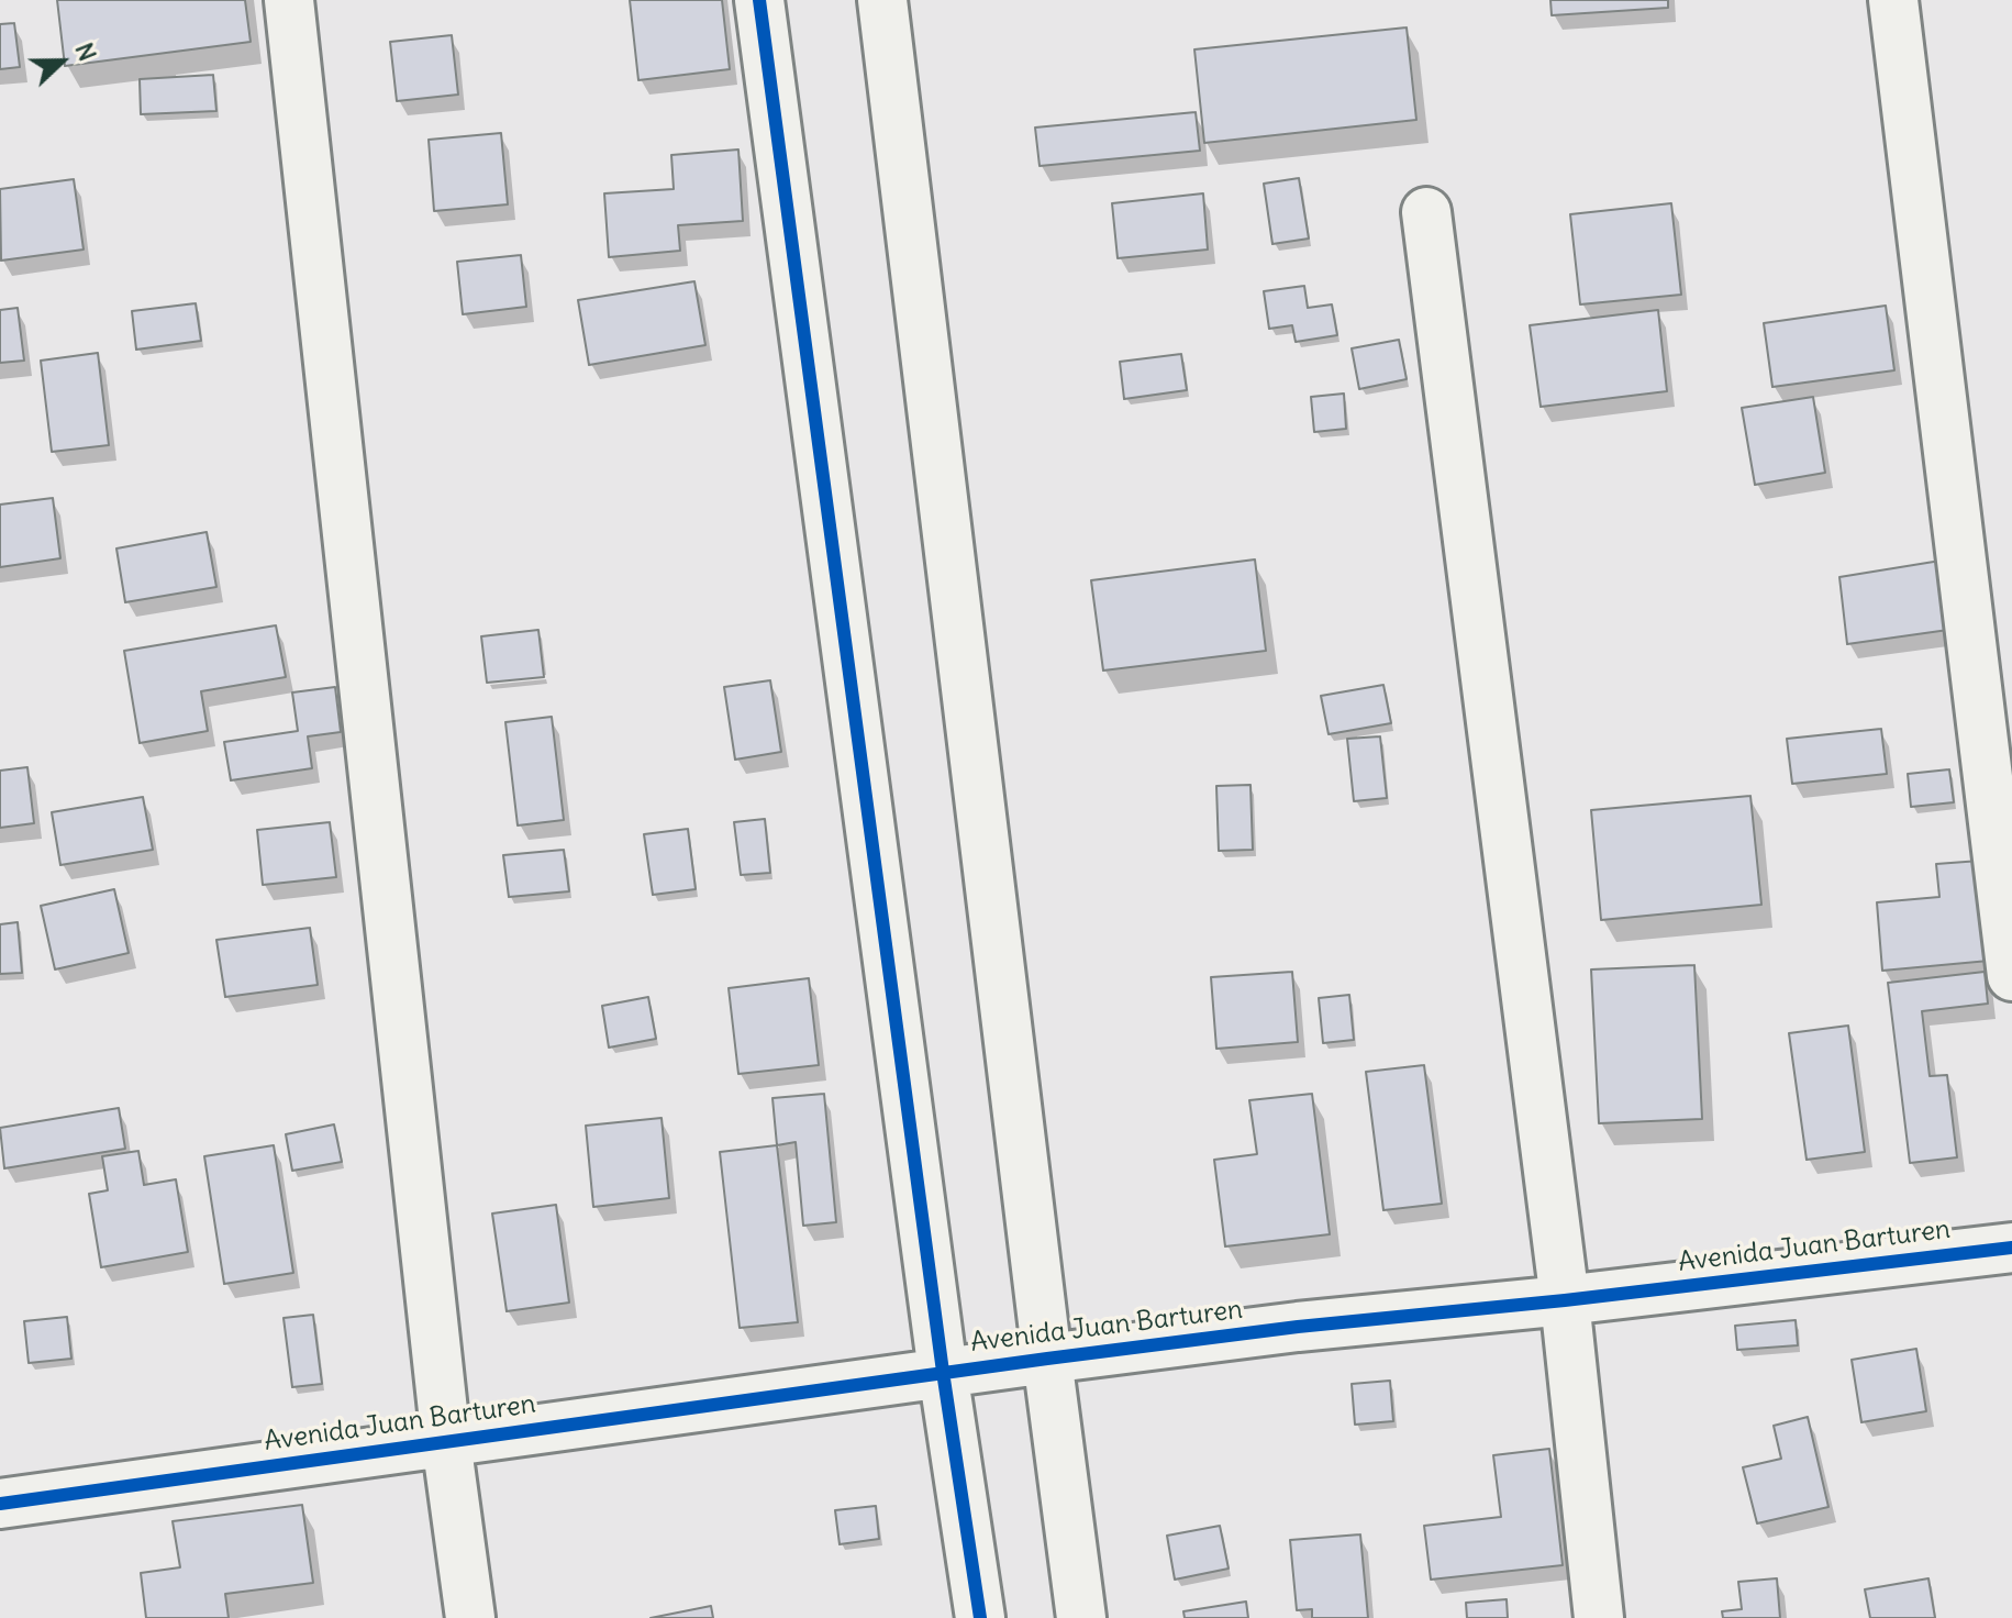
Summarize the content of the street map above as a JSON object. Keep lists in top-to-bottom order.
{
  "streets": {
    "street": ["Avenida Juan Barturen"]
  },
  "north": "right"
}
